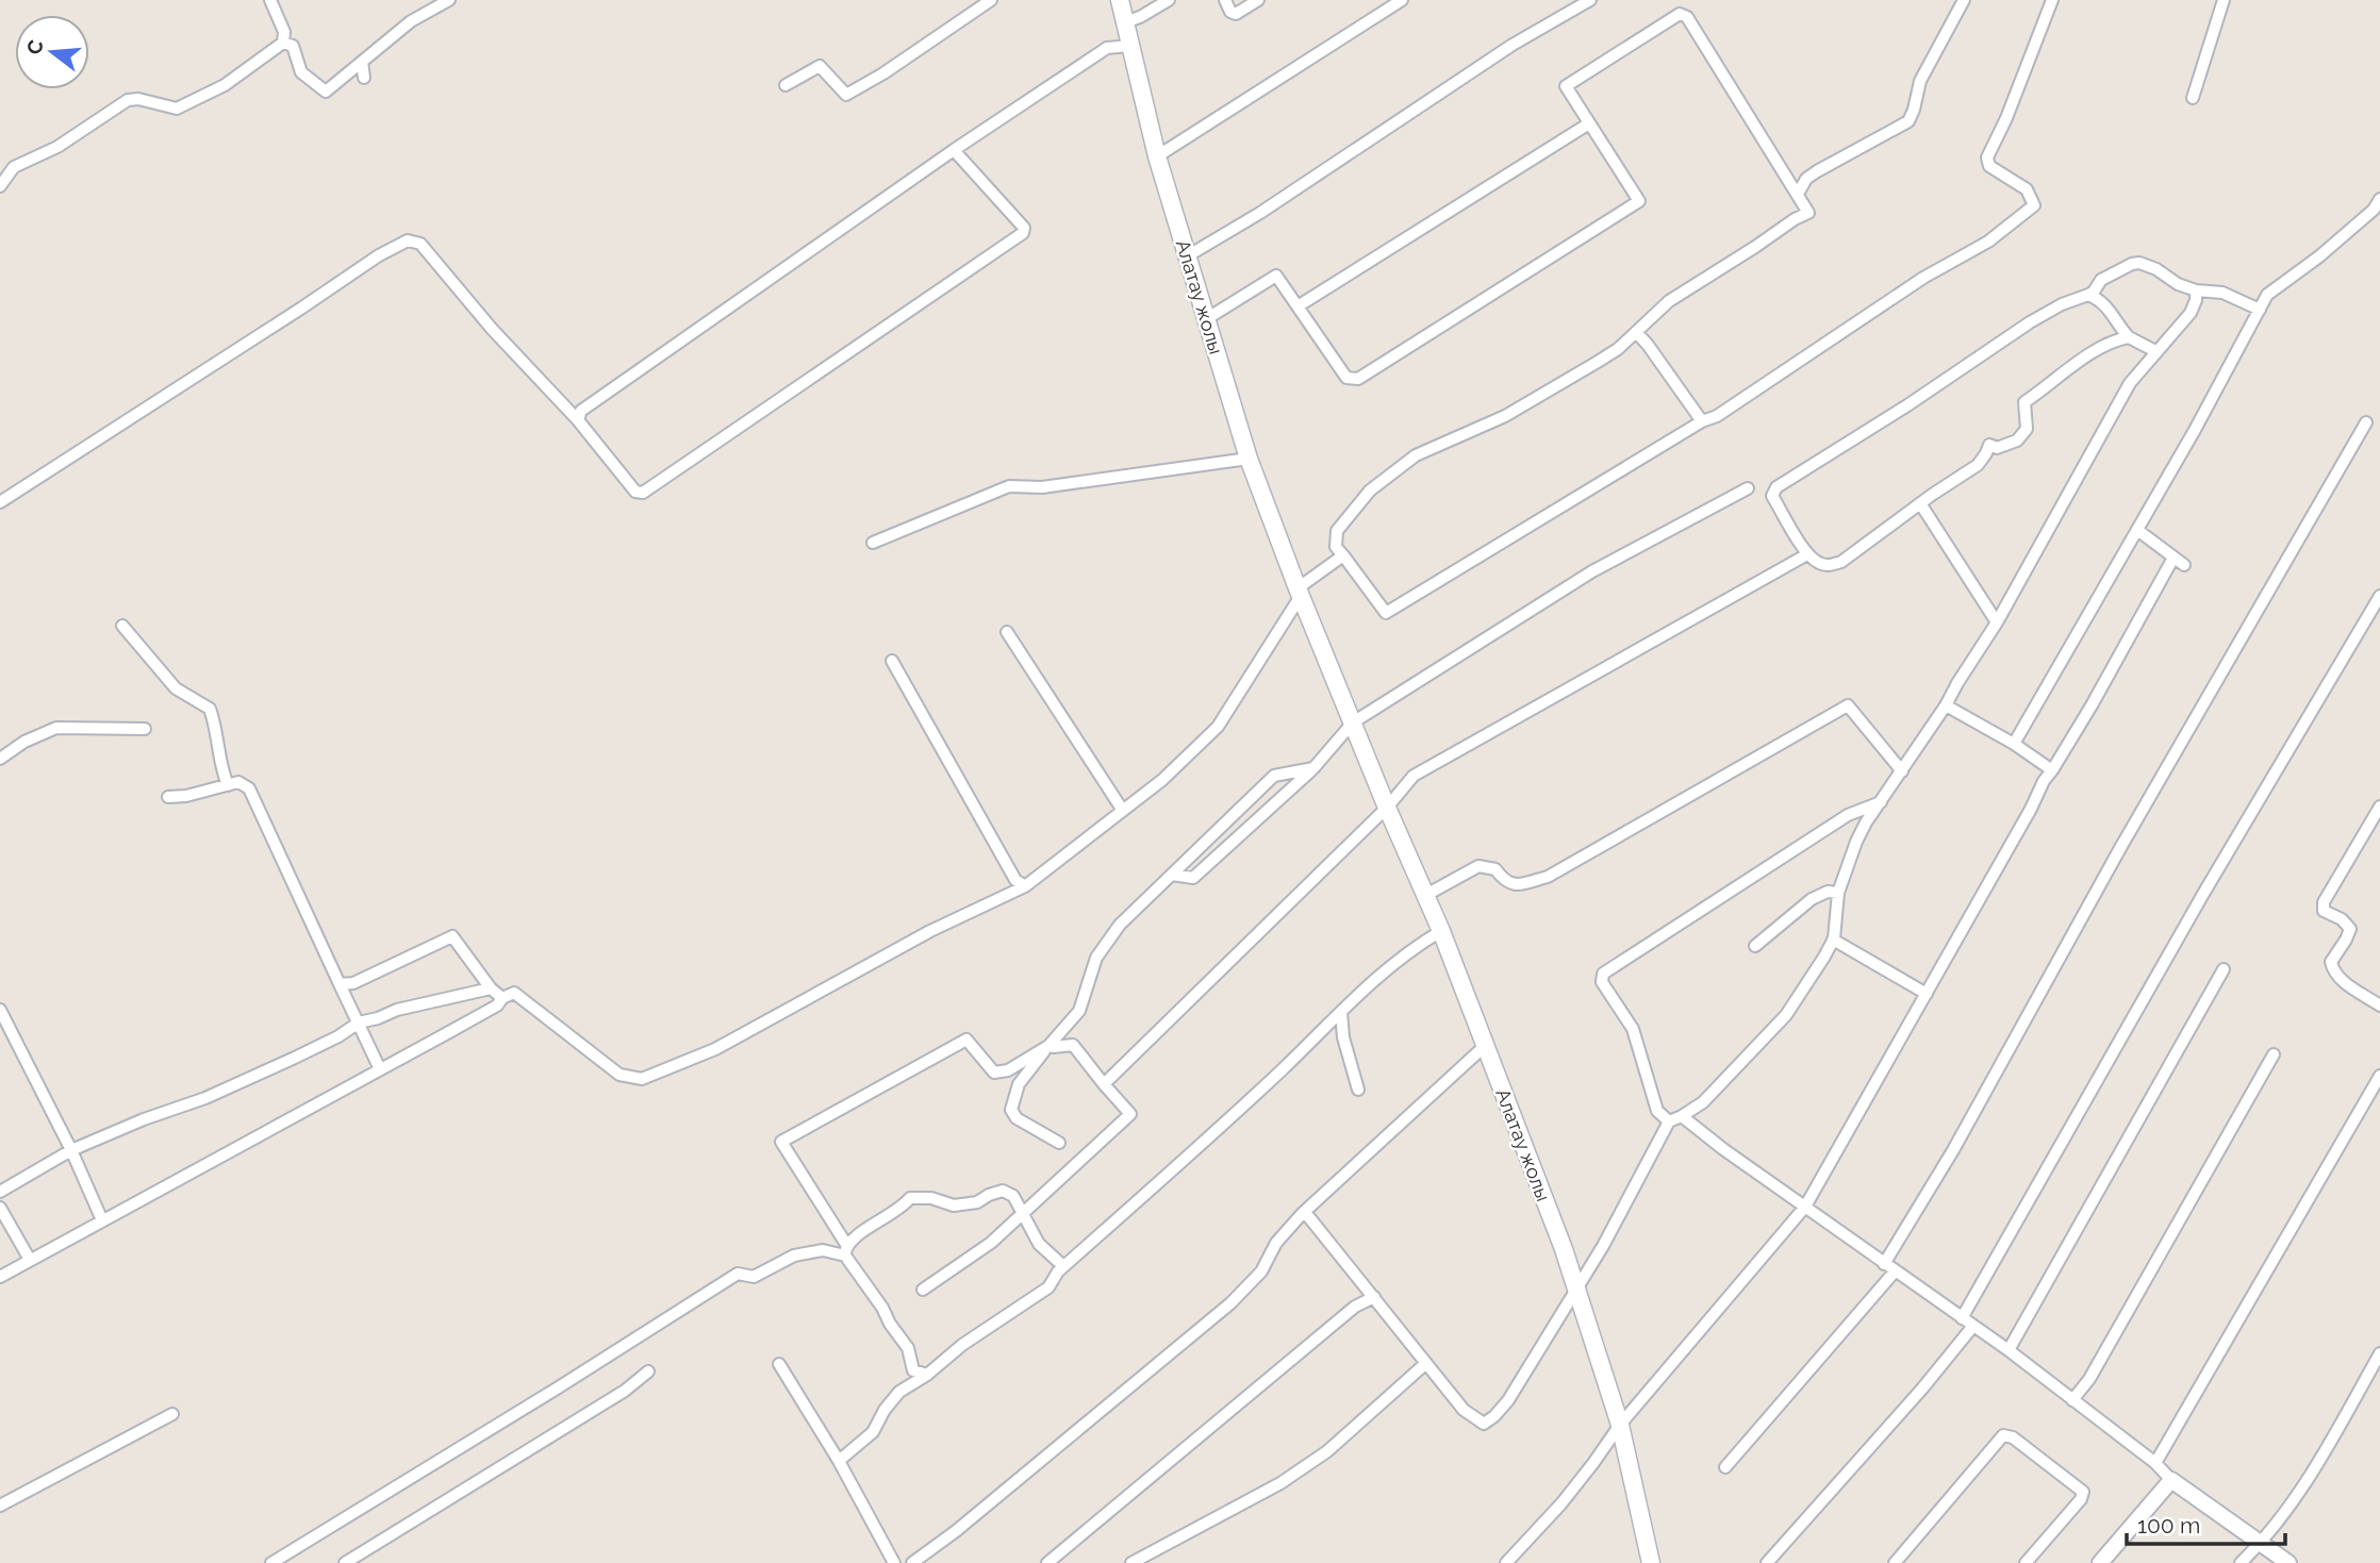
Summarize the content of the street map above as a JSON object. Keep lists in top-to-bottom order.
{
  "streets": {
    "main road": ["Алатау жолы"]
  },
  "scale_bar": "100 m",
  "north": "left"
}
